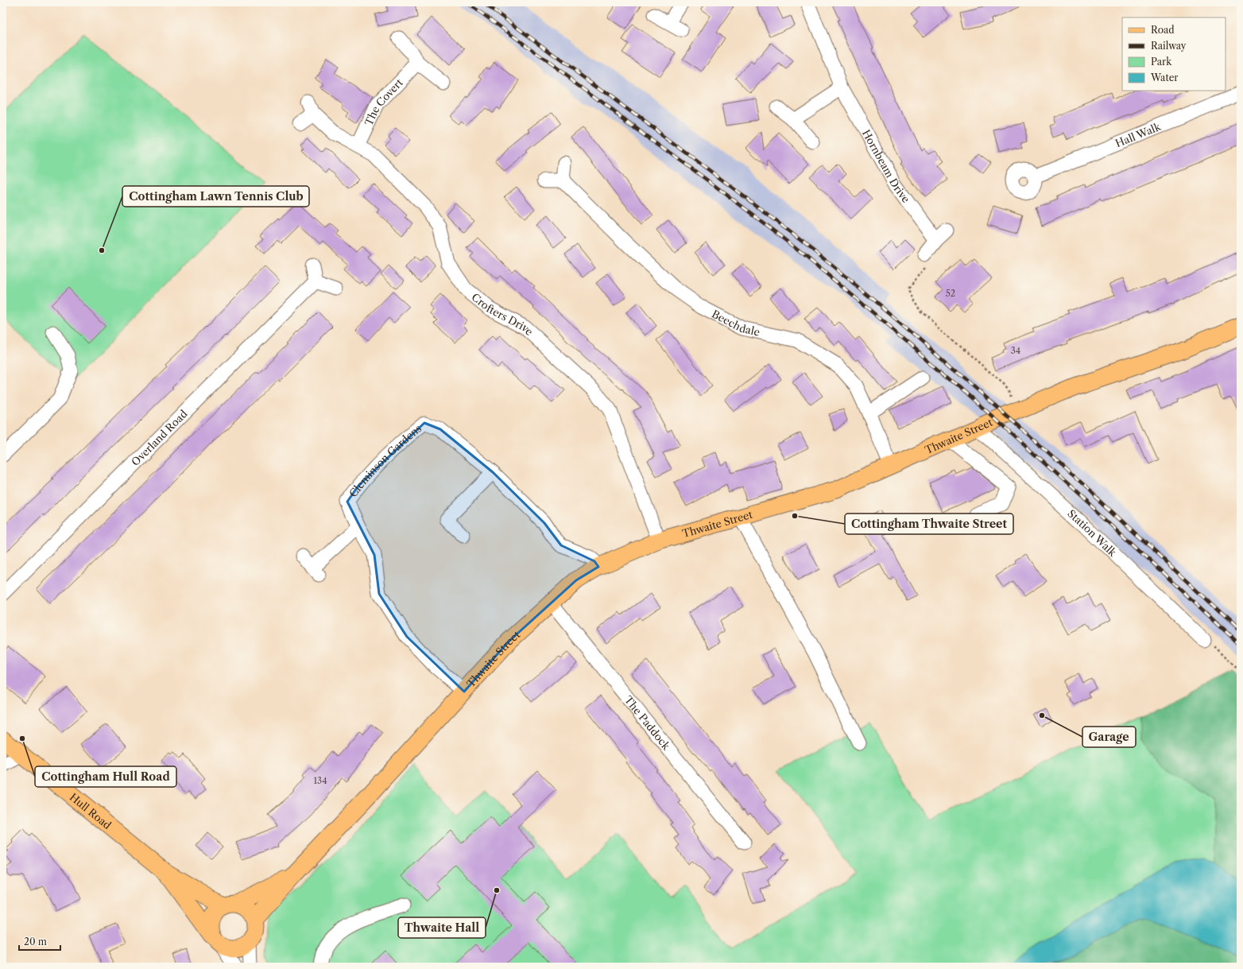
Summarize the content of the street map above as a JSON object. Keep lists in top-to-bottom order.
{
  "streets": {
    "main road": ["Thwaite Street", "Hull Road"],
    "street": [
      "The Covert",
      "Hall Walk",
      "Hornbeam Drive",
      "Crofters Drive",
      "Beechdale",
      "Overland Road",
      "Cleminson Gardens",
      "Station Walk",
      "The Paddock"
    ]
  },
  "crossings": [
    ["The Covert", "Crofters Drive"],
    ["Crofters Drive", "Thwaite Street"],
    ["Beechdale", "Thwaite Street"],
    ["Thwaite Street", "Cleminson Gardens"],
    ["Thwaite Street", "Station Walk"],
    ["Thwaite Street", "The Paddock"],
    ["Thwaite Street", "Hull Road"]
  ],
  "places": [
    "Cottingham Lawn Tennis Club",
    "Cottingham Thwaite Street",
    "Garage",
    "Cottingham Hull Road",
    "Thwaite Hall"
  ],
  "house_numbers": ["52", "34", "134"],
  "legend": [
    "Road",
    "Railway",
    "Park",
    "Water"
  ],
  "scale_bar": "20 m"
}
